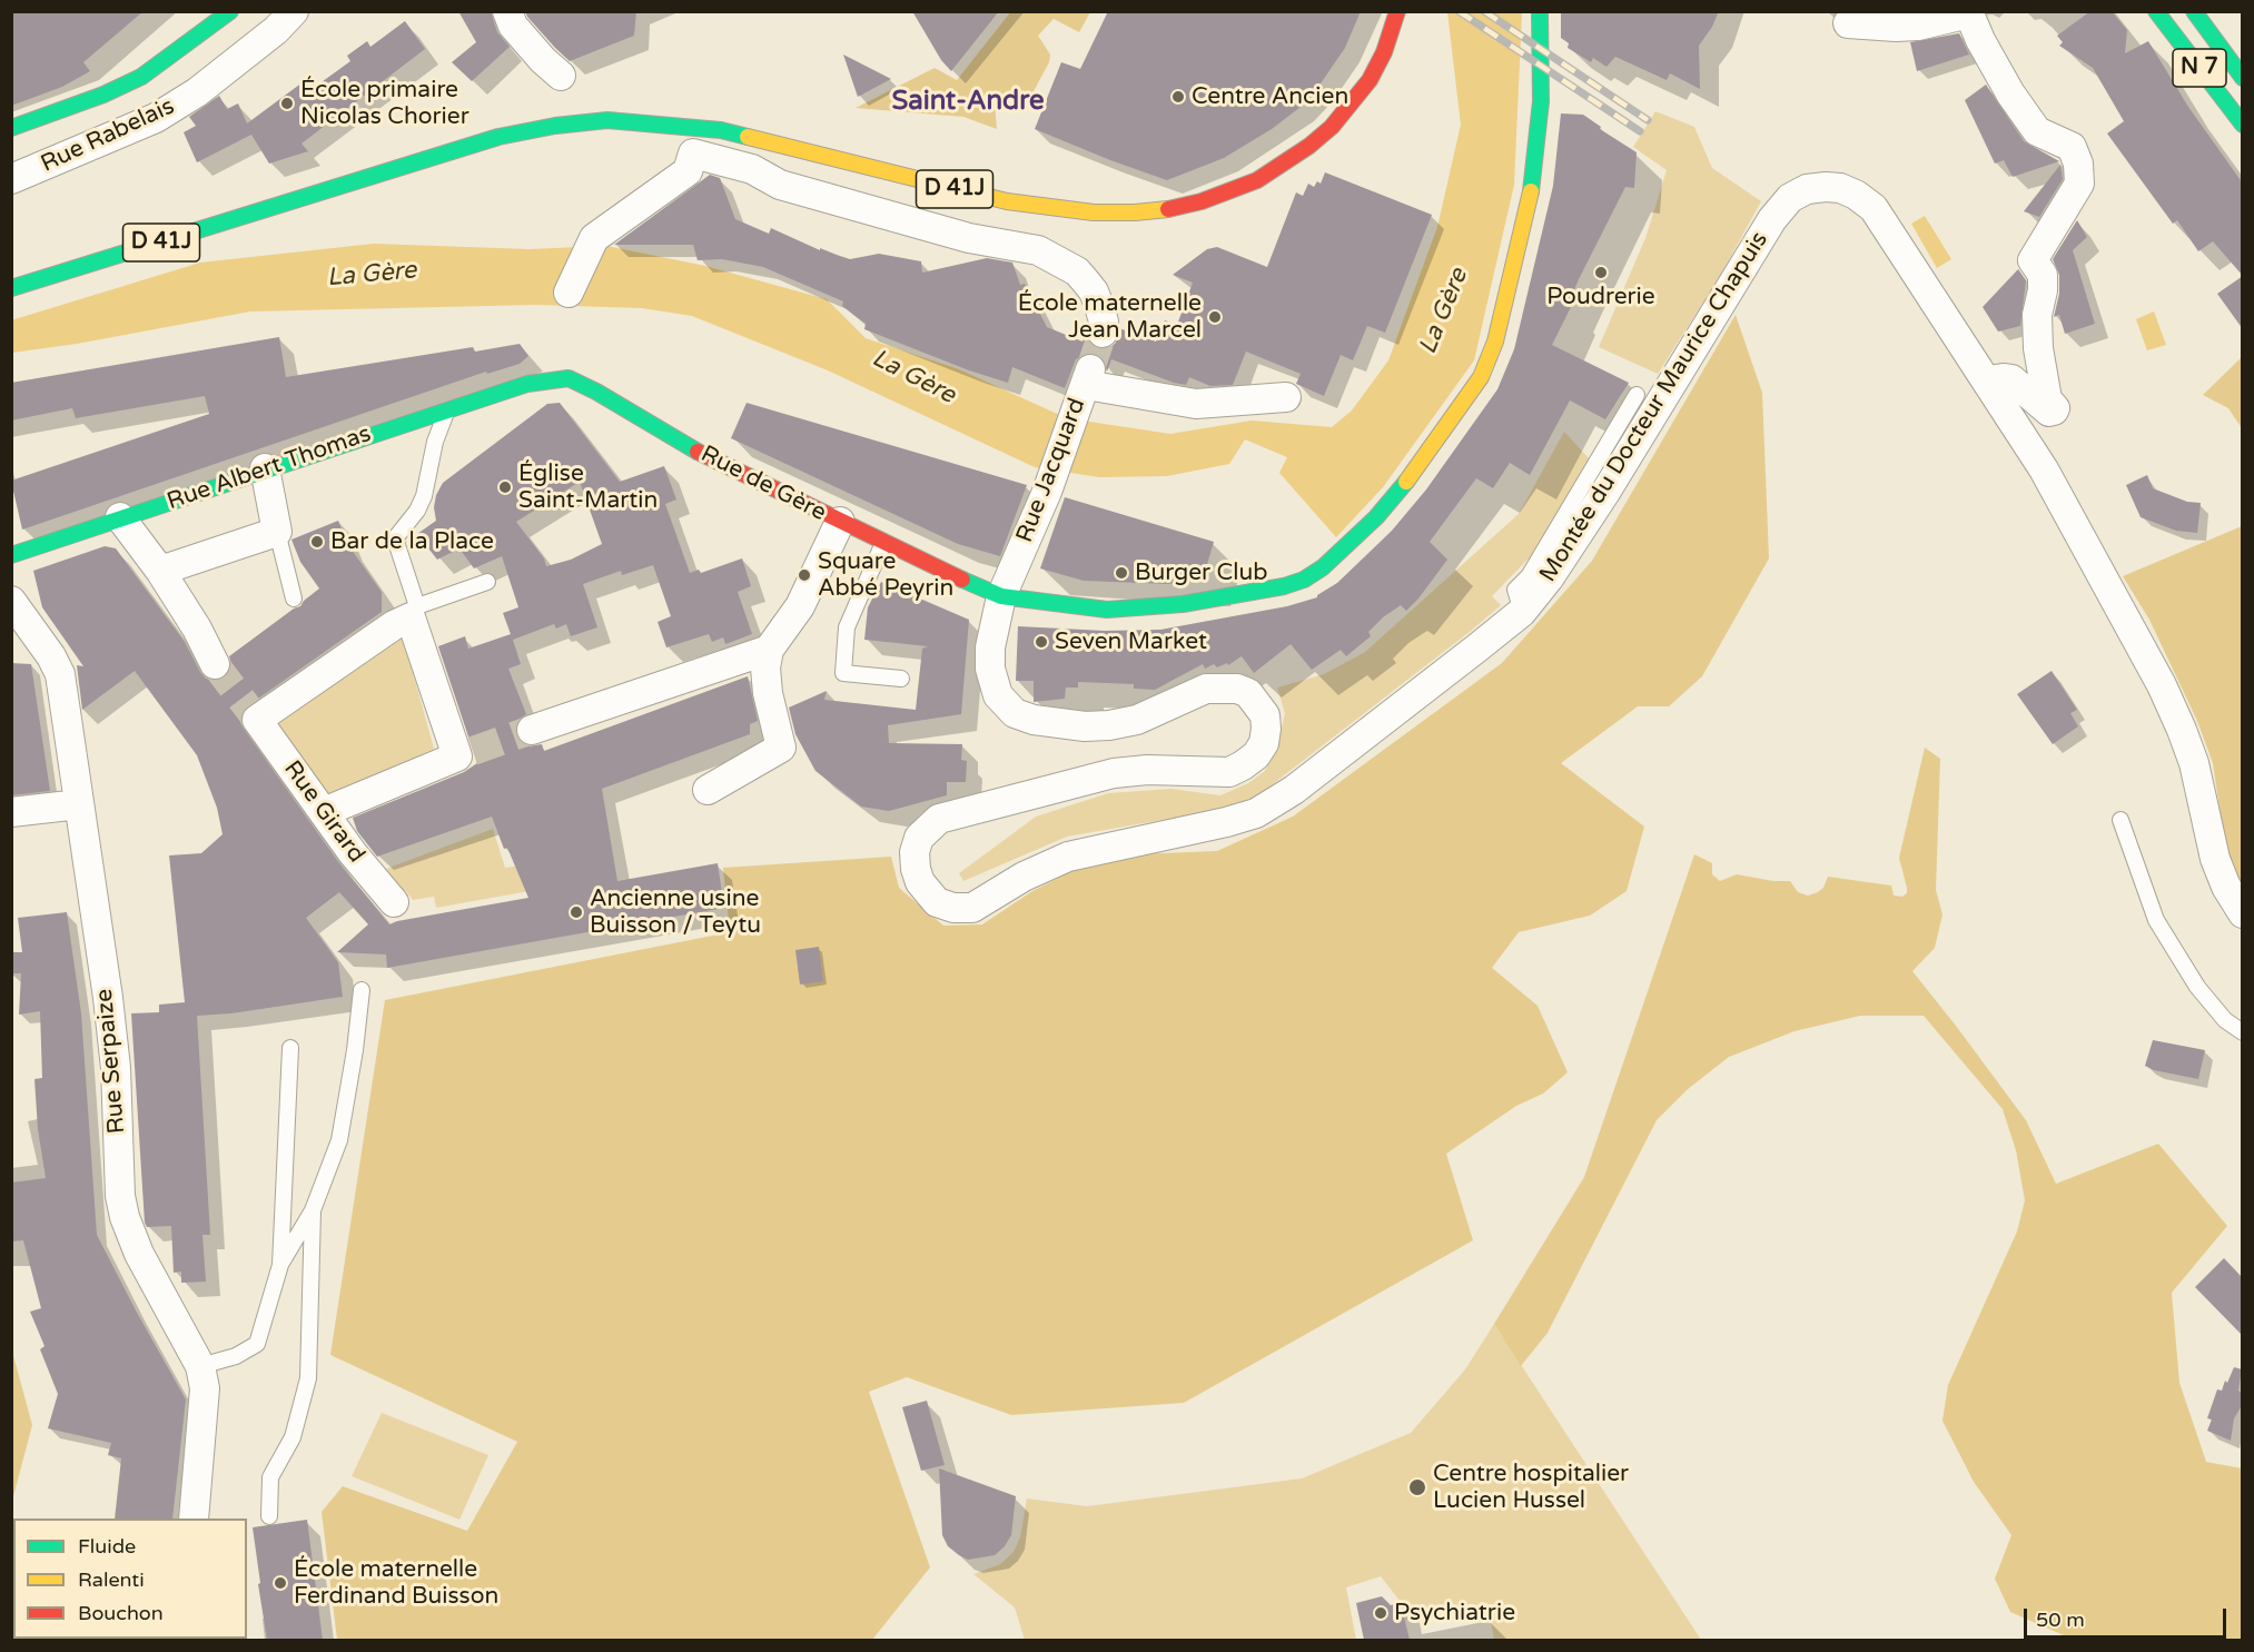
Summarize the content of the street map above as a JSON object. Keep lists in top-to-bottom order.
{
  "streets": {
    "main road": [
      "N 7",
      "D 41J",
      "Rue Albert Thomas",
      "Rue de Gère"
    ],
    "street": [
      "Rue Rabelais",
      "Montée du Docteur Maurice Chapuis",
      "Rue Jacquard",
      "Rue Girard",
      "Rue Serpaize"
    ]
  },
  "crossings": [
    ["Montée du Docteur Maurice Chapuis", "Rue Jacquard"],
    ["Montée du Docteur Maurice Chapuis", "Rue de Gère"],
    ["Rue Albert Thomas", "Rue de Gère"],
    ["Rue Jacquard", "Rue de Gère"]
  ],
  "districts": ["Saint-Andre"],
  "water": ["La Gère"],
  "places": [
    "Centre Ancien",
    "École primaire Nicolas Chorier",
    "Poudrerie",
    "École maternelle Jean Marcel",
    "Église Saint-Martin",
    "Bar de la Place",
    "Burger Club",
    "Square Abbé Peyrin",
    "Seven Market",
    "Ancienne usine Buisson / Teytu",
    "Centre hospitalier Lucien Hussel",
    "École maternelle Ferdinand Buisson",
    "Psychiatrie"
  ],
  "legend": ["Fluide", "Ralenti", "Bouchon"],
  "scale_bar": "50 m"
}
